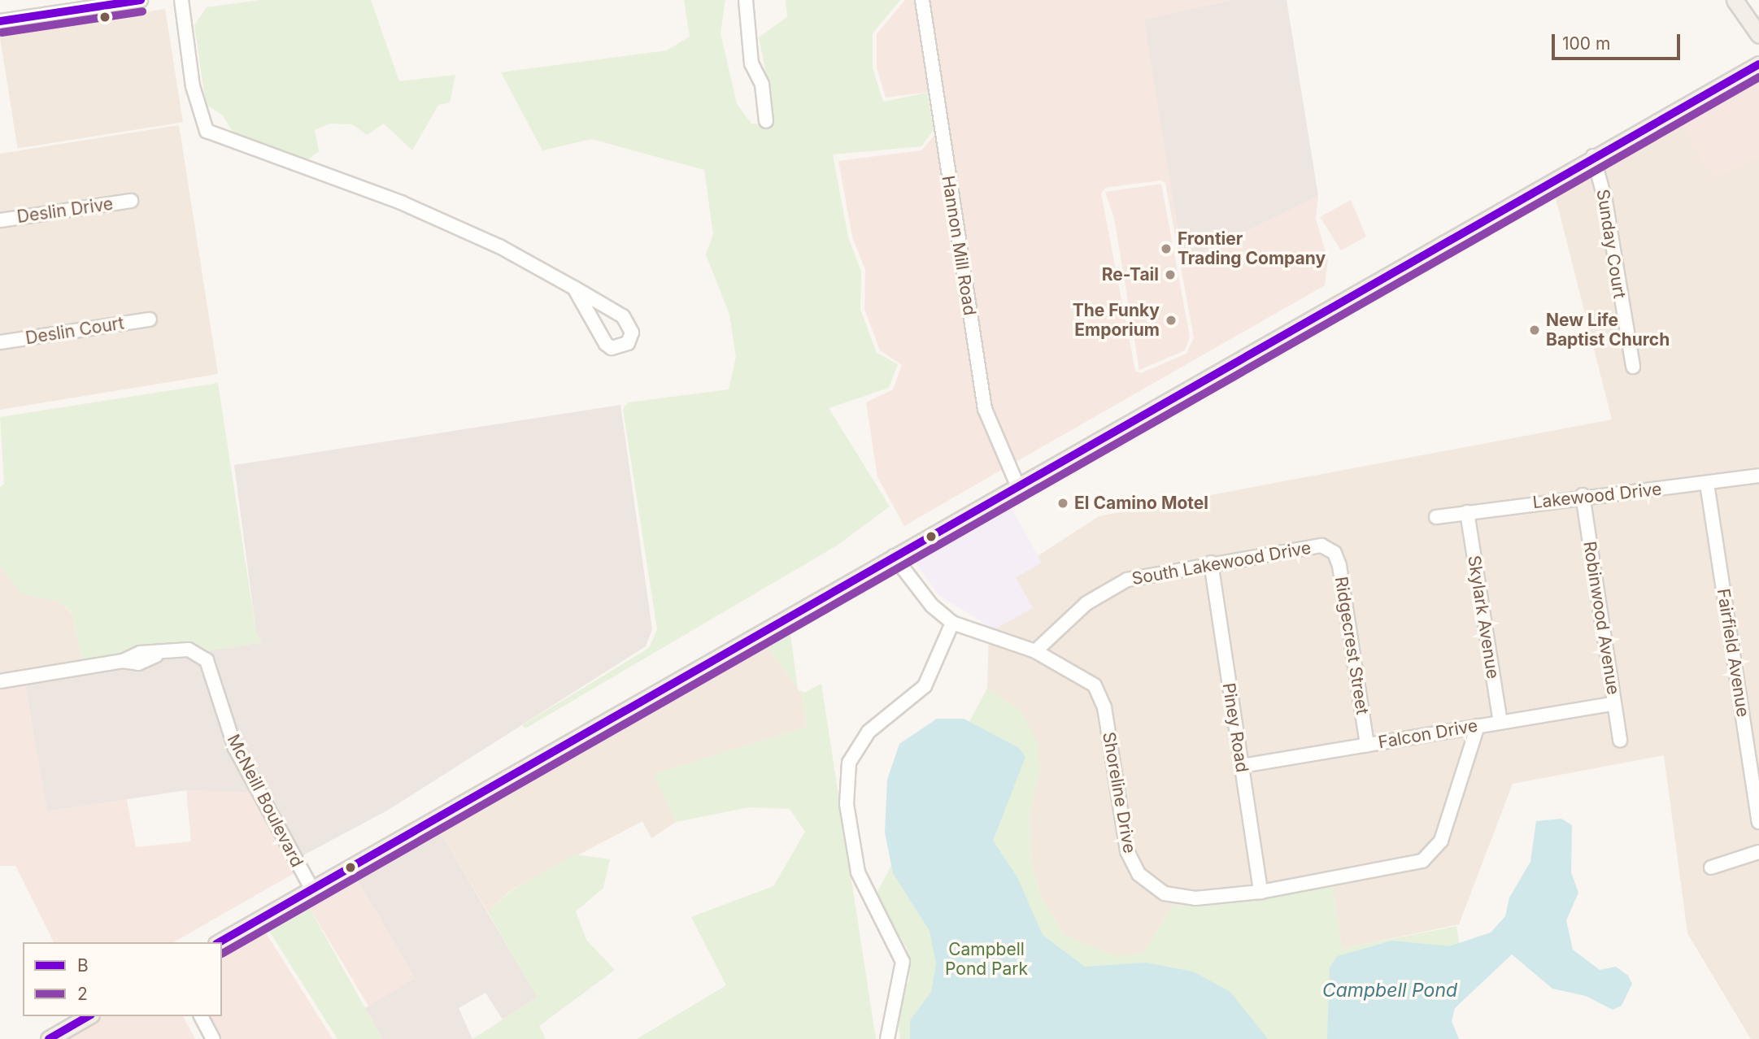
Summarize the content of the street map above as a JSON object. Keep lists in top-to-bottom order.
{
  "streets": {
    "street": [
      "Deslin Drive",
      "Sunday Court",
      "Hannon Mill Road",
      "Deslin Court",
      "Lakewood Drive",
      "South Lakewood Drive",
      "Skylark Avenue",
      "Robinwood Avenue",
      "Ridgecrest Street",
      "Fairfield Avenue",
      "Piney Road",
      "Falcon Drive",
      "Shoreline Drive",
      "McNeill Boulevard"
    ]
  },
  "crossings": [
    ["Lakewood Drive", "Skylark Avenue"],
    ["Lakewood Drive", "Robinwood Avenue"],
    ["Lakewood Drive", "Fairfield Avenue"],
    ["South Lakewood Drive", "Ridgecrest Street"],
    ["South Lakewood Drive", "Piney Road"],
    ["South Lakewood Drive", "Shoreline Drive"],
    ["Skylark Avenue", "Falcon Drive"],
    ["Robinwood Avenue", "Falcon Drive"],
    ["Ridgecrest Street", "Falcon Drive"],
    ["Piney Road", "Falcon Drive"],
    ["Piney Road", "Shoreline Drive"],
    ["Falcon Drive", "Shoreline Drive"]
  ],
  "water": ["Campbell Pond"],
  "parks": ["Campbell Pond Park"],
  "places": [
    "Frontier Trading Company",
    "Re-Tail",
    "The Funky Emporium",
    "New Life Baptist Church",
    "El Camino Motel"
  ],
  "lines": ["transit line B", "transit line 2"],
  "legend": ["B", "2"],
  "scale_bar": "100 m"
}
